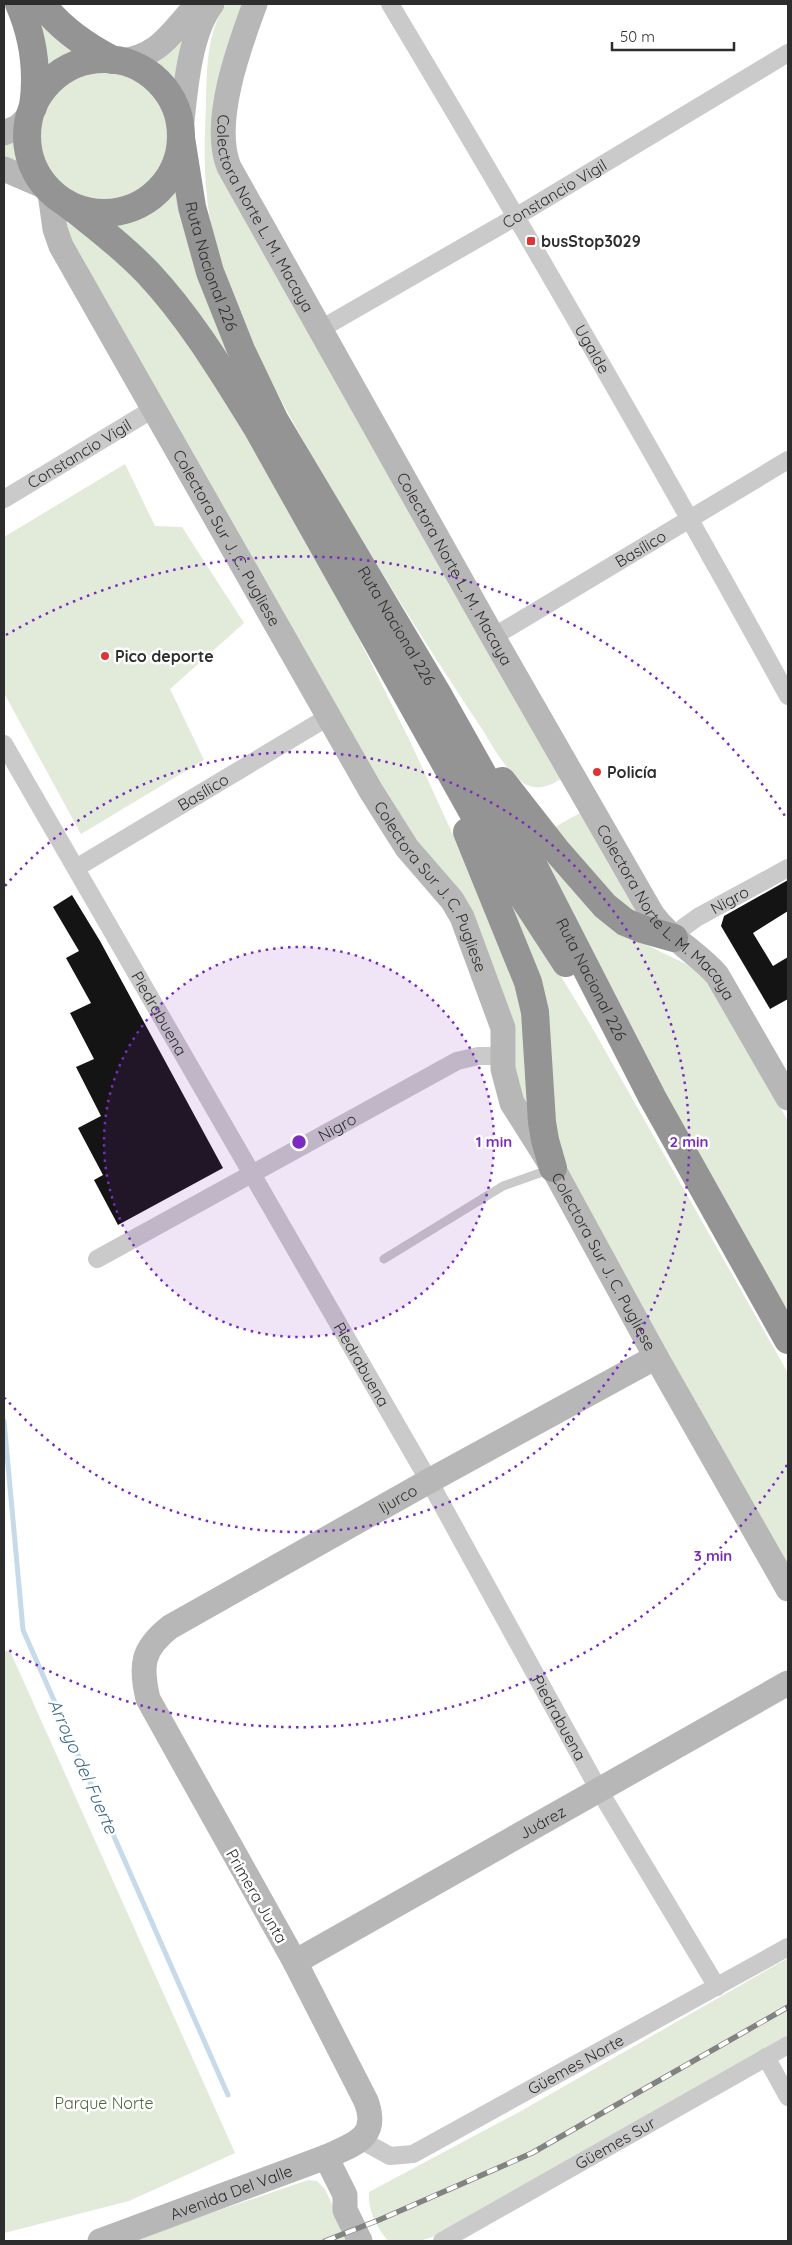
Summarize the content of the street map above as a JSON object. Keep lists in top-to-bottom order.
{
  "streets": {
    "highway": ["Ruta Nacional 226"],
    "street": [
      "Constancio Vigil",
      "Colectora Norte L. M. Macaya",
      "Ugalde",
      "Colectora Sur J. C. Pugliese",
      "Basílico",
      "Nigro",
      "Piedrabuena",
      "Ijurco",
      "Juárez",
      "Primera Junta",
      "Güemes Norte",
      "Güemes Sur",
      "Avenida Del Valle"
    ]
  },
  "crossings": [
    ["Constancio Vigil", "Colectora Norte L. M. Macaya"],
    ["Constancio Vigil", "Ugalde"],
    ["Constancio Vigil", "Colectora Sur J. C. Pugliese"],
    ["Colectora Norte L. M. Macaya", "Basílico"],
    ["Colectora Norte L. M. Macaya", "Nigro"],
    ["Ruta Nacional 226", "Colectora Sur J. C. Pugliese"],
    ["Ugalde", "Basílico"],
    ["Colectora Sur J. C. Pugliese", "Basílico"],
    ["Colectora Sur J. C. Pugliese", "Nigro"],
    ["Colectora Sur J. C. Pugliese", "Ijurco"],
    ["Basílico", "Piedrabuena"],
    ["Nigro", "Piedrabuena"],
    ["Piedrabuena", "Ijurco"],
    ["Piedrabuena", "Juárez"],
    ["Piedrabuena", "Güemes Norte"],
    ["Ijurco", "Primera Junta"],
    ["Juárez", "Primera Junta"],
    ["Primera Junta", "Güemes Norte"],
    ["Primera Junta", "Avenida Del Valle"],
    ["Güemes Norte", "Avenida Del Valle"]
  ],
  "water": ["Arroyo del Fuerte"],
  "parks": ["Parque Norte"],
  "places": {
    "transit": ["busStop3029"],
    "other": ["Pico deporte", "Policía"]
  },
  "scale_bar": "50 m",
  "rings": ["1 min", "2 min", "3 min"]
}
